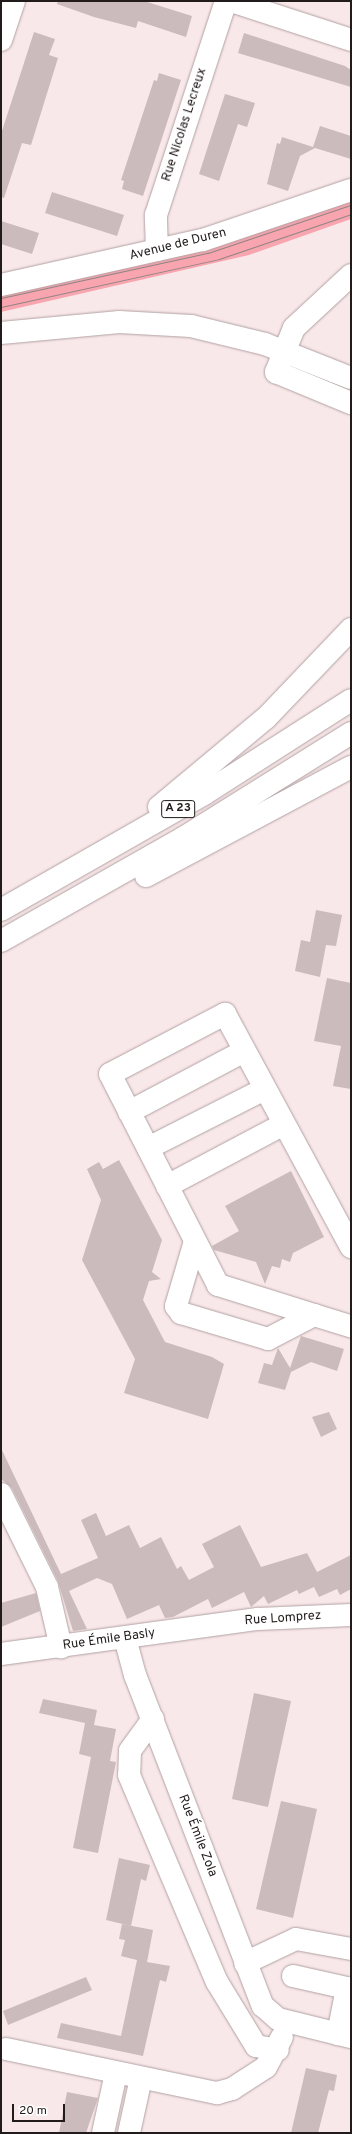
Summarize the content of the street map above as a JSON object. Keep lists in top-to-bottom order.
{
  "streets": {
    "main road": [
      "Rue Nicolas Lecreux",
      "Avenue de Duren",
      "A 23",
      "Rue Lomprez",
      "Rue Émile Basly",
      "Rue Émile Zola"
    ]
  },
  "crossings": [
    ["Rue Nicolas Lecreux", "Avenue de Duren"],
    ["Rue Lomprez", "Rue Émile Basly"],
    ["Rue Émile Basly", "Rue Émile Zola"]
  ],
  "scale_bar": "20 m"
}
